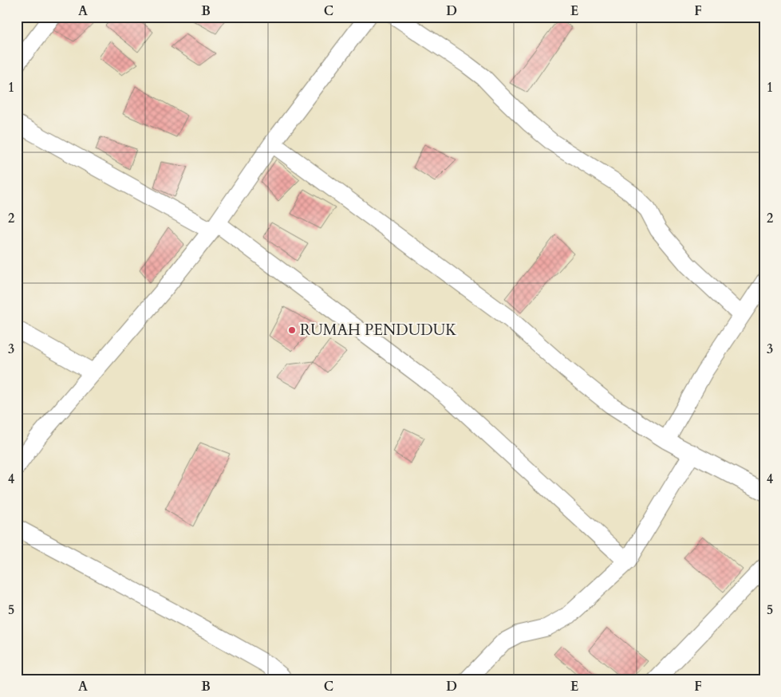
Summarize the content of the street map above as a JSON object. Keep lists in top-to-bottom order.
{
  "places": ["RUMAH PENDUDUK"],
  "grid": {
    "columns": [
      "A",
      "B",
      "C",
      "D",
      "E",
      "F"
    ],
    "rows": [
      "1",
      "2",
      "3",
      "4",
      "5"
    ]
  }
}
